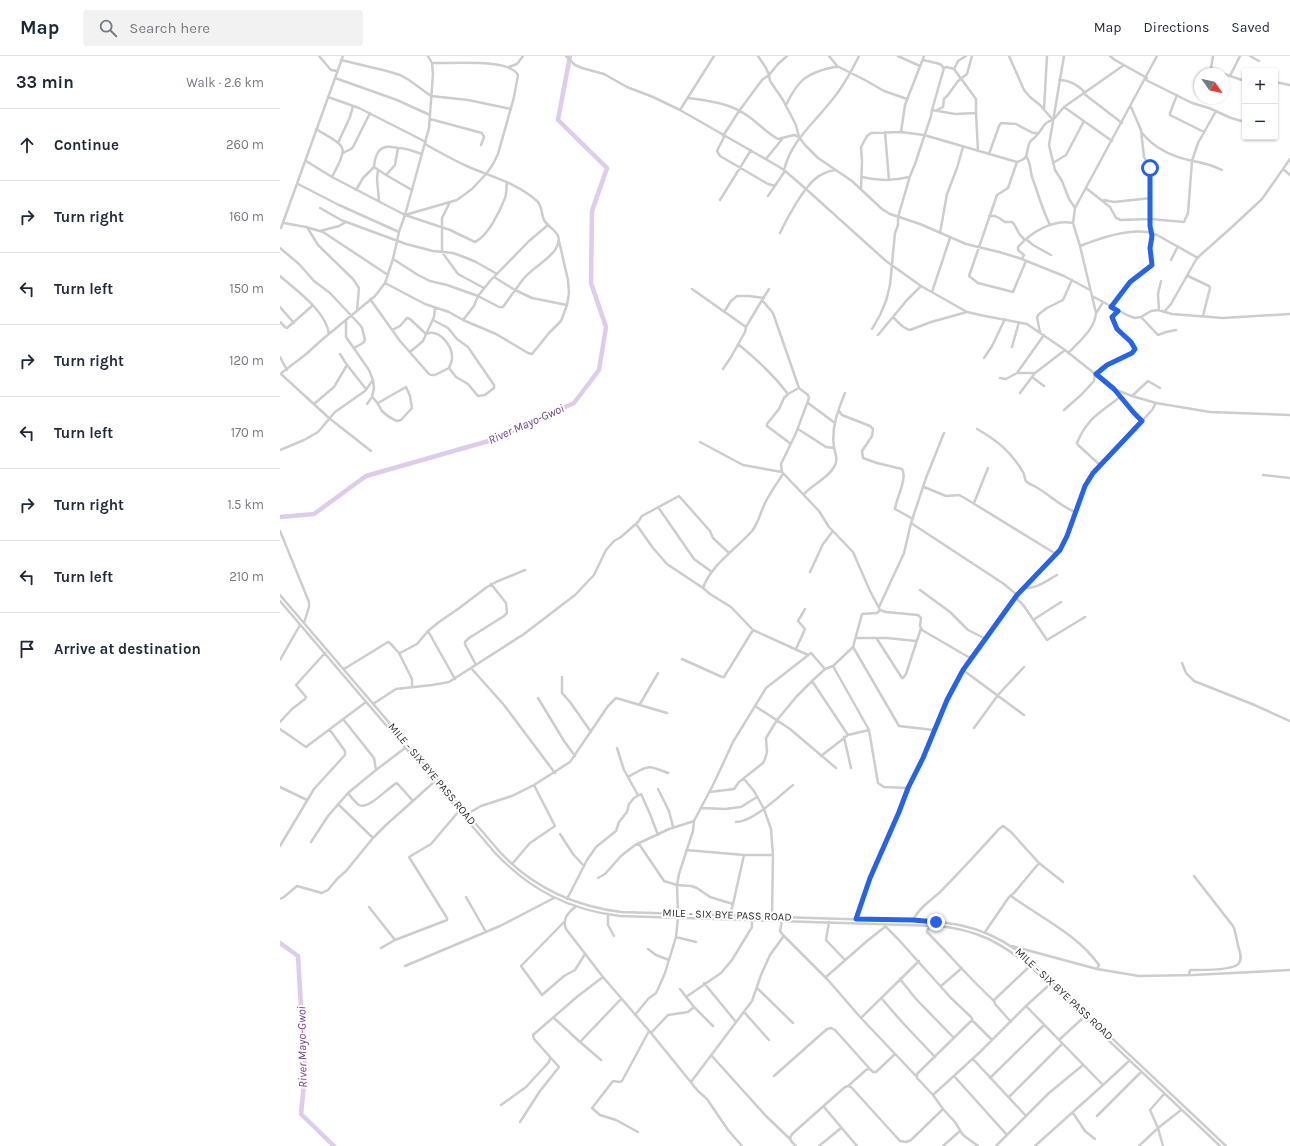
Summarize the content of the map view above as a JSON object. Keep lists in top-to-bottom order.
{
  "streets": {
    "street": ["MILE - SIX BYE PASS ROAD"]
  },
  "water": ["River Mayo-Gwoi"],
  "north": "bottom right",
  "page": {
    "header": "Map",
    "search": "Search here",
    "nav": ["Map", "Directions", "Saved"],
    "heading": ["33 min", "Walk · 2.6 km"],
    "map_buttons": ["+", "−"],
    "list": [
      ["Continue", "260 m"],
      ["Turn right", "160 m"],
      ["Turn left", "150 m"],
      ["Turn right", "120 m"],
      ["Turn left", "170 m"],
      ["Turn right", "1.5 km"],
      ["Turn left", "210 m"],
      "Arrive at destination"
    ]
  }
}
